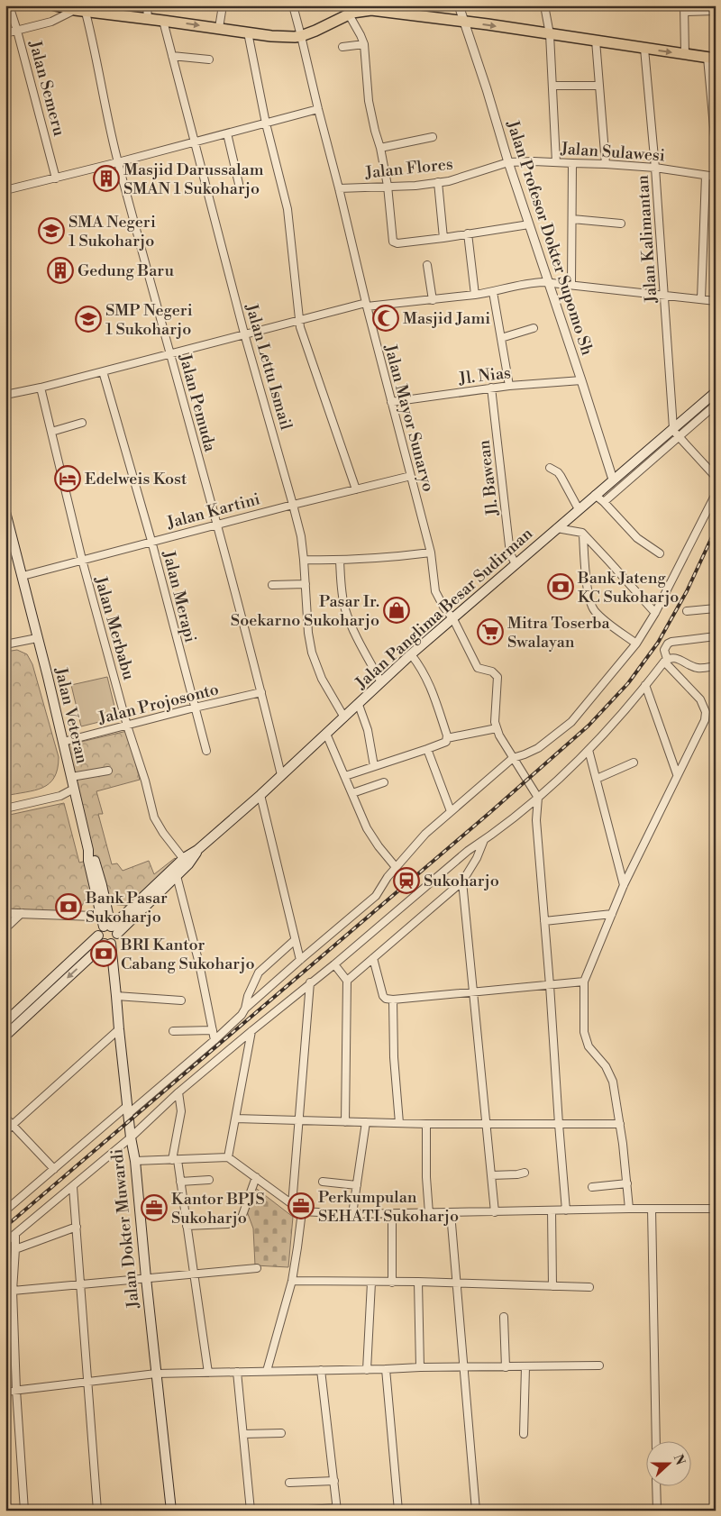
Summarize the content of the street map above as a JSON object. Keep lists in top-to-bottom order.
{
  "streets": {
    "main road": ["Jalan Panglima Besar Sudirman", "Jalan Veteran", "Jalan Dokter Muwardi"],
    "street": [
      "Jalan Semeru",
      "Jalan Sulawesi",
      "Jalan Flores",
      "Jalan Profesor Dokter Supomo Sh",
      "Jalan Kalimantan",
      "Jalan Lettu Ismail",
      "Jl. Nias",
      "Jalan Pemuda",
      "Jalan Mayor Sunaryo",
      "Jl. Bawean",
      "Jalan Kartini",
      "Jalan Merapi",
      "Jalan Merbabu",
      "Jalan Projosonto"
    ]
  },
  "crossings": [
    ["Jalan Sulawesi", "Jalan Flores"],
    ["Jalan Sulawesi", "Jalan Profesor Dokter Supomo Sh"],
    ["Jalan Sulawesi", "Jalan Kalimantan"],
    ["Jalan Flores", "Jalan Profesor Dokter Supomo Sh"],
    ["Jalan Flores", "Jalan Mayor Sunaryo"],
    ["Jalan Profesor Dokter Supomo Sh", "Jl. Nias"],
    ["Jalan Profesor Dokter Supomo Sh", "Jalan Panglima Besar Sudirman"],
    ["Jalan Kalimantan", "Jalan Panglima Besar Sudirman"],
    ["Jalan Lettu Ismail", "Jalan Kartini"],
    ["Jalan Lettu Ismail", "Jalan Panglima Besar Sudirman"],
    ["Jl. Nias", "Jalan Mayor Sunaryo"],
    ["Jl. Nias", "Jl. Bawean"],
    ["Jalan Pemuda", "Jalan Kartini"],
    ["Jalan Pemuda", "Jalan Panglima Besar Sudirman"],
    ["Jalan Pemuda", "Jalan Projosonto"],
    ["Jalan Mayor Sunaryo", "Jalan Kartini"],
    ["Jalan Mayor Sunaryo", "Jalan Panglima Besar Sudirman"],
    ["Jl. Bawean", "Jalan Panglima Besar Sudirman"],
    ["Jalan Kartini", "Jalan Merapi"],
    ["Jalan Kartini", "Jalan Merbabu"],
    ["Jalan Kartini", "Jalan Veteran"],
    ["Jalan Merapi", "Jalan Projosonto"],
    ["Jalan Panglima Besar Sudirman", "Jalan Merbabu"],
    ["Jalan Panglima Besar Sudirman", "Jalan Veteran"],
    ["Jalan Merbabu", "Jalan Projosonto"],
    ["Jalan Projosonto", "Jalan Veteran"]
  ],
  "places": {
    "building": ["Masjid Darussalam SMAN 1 Sukoharjo", "Gedung Baru"],
    "school or university": ["SMA Negeri 1 Sukoharjo", "SMP Negeri 1 Sukoharjo"],
    "mosque": ["Masjid Jami"],
    "hotel": ["Edelweis Kost"],
    "bank": ["Bank Jateng KC Sukoharjo", "Bank Pasar Sukoharjo", "BRI Kantor Cabang Sukoharjo"],
    "shop": ["Pasar Ir. Soekarno Sukoharjo"],
    "supermarket": ["Mitra Toserba Swalayan"],
    "station": ["Sukoharjo"],
    "office": ["Perkumpulan SEHATI Sukoharjo", "Kantor BPJS Sukoharjo"]
  },
  "north": "right"
}
